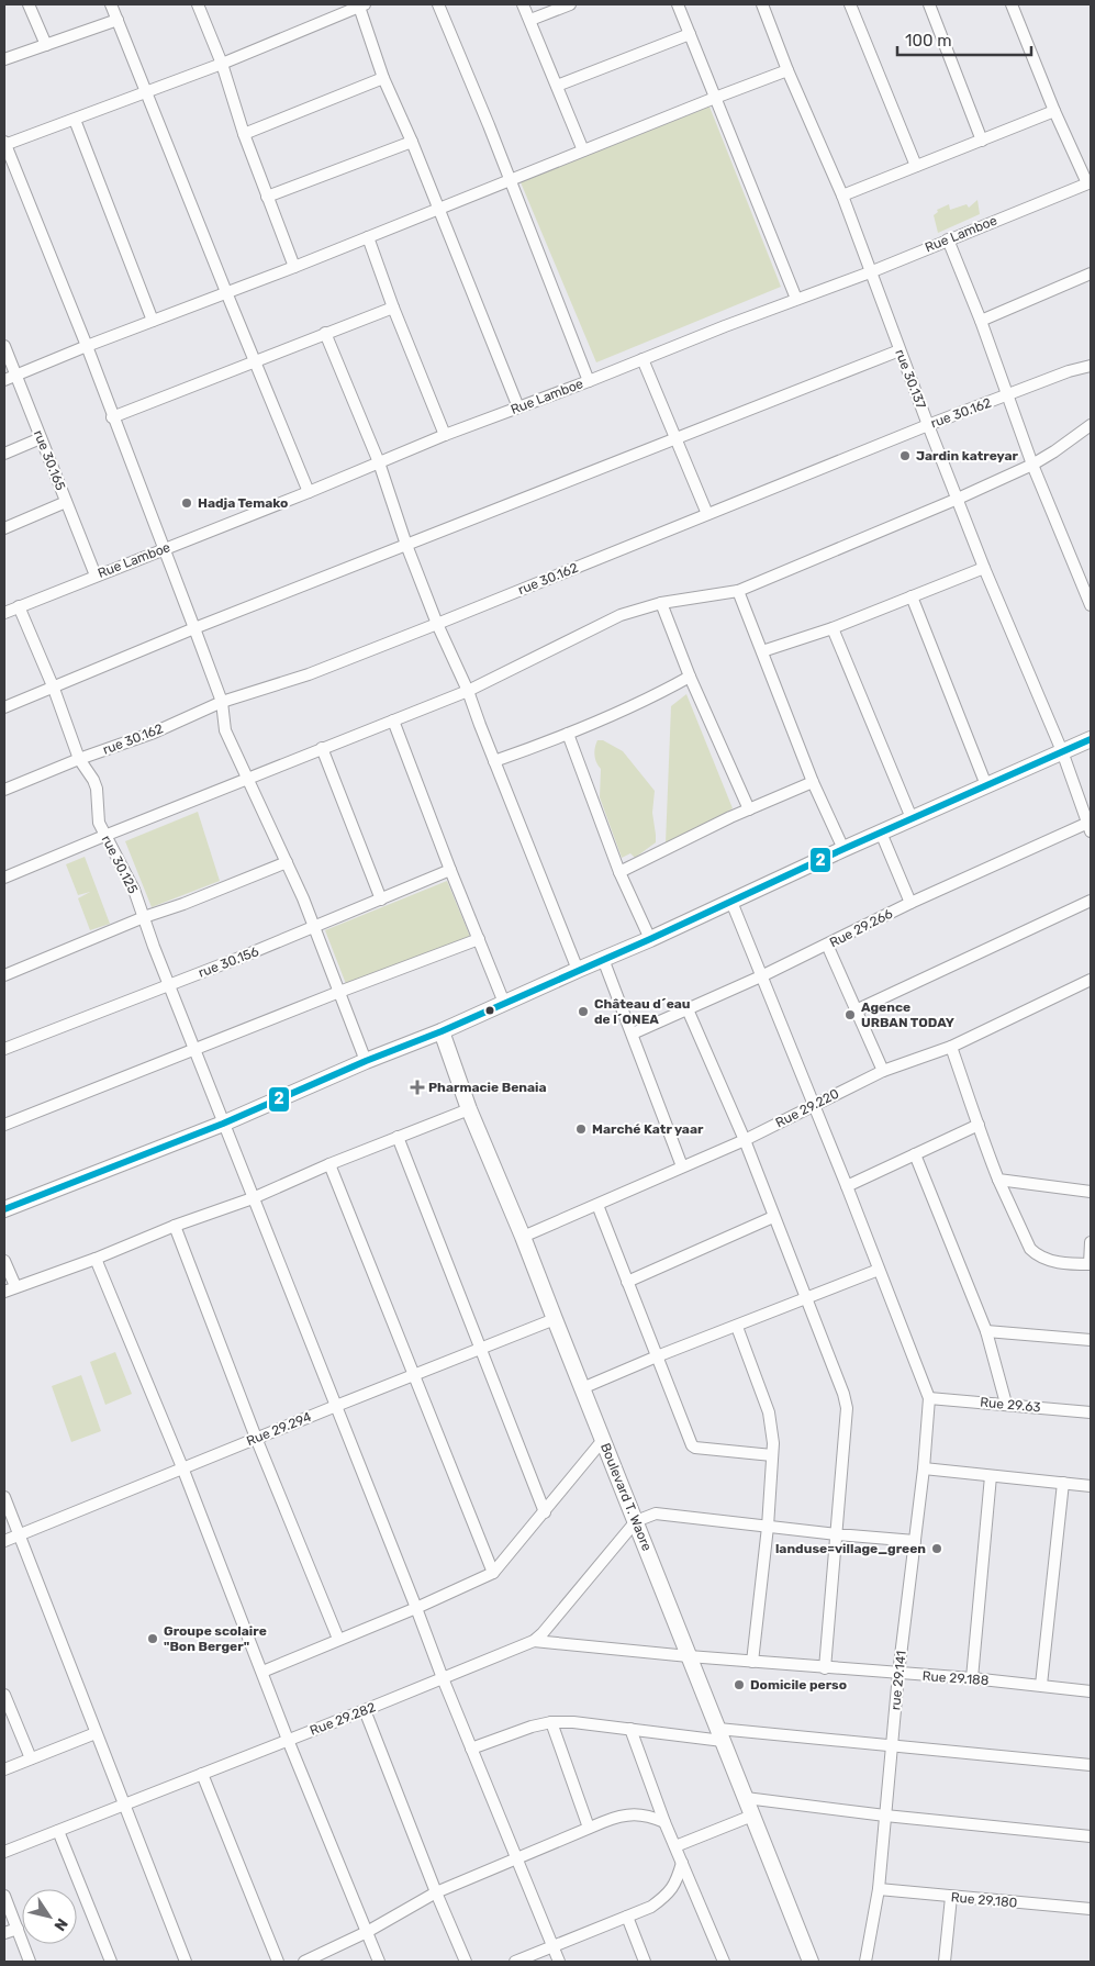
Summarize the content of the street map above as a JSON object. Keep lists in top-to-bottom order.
{
  "streets": {
    "street": [
      "Rue Lamboe",
      "rue 30.137",
      "rue 30.162",
      "rue 30.165",
      "rue 30.125",
      "Rue 29.266",
      "rue 30.156",
      "Rue 29.220",
      "Rue 29.63",
      "Rue 29.294",
      "Boulevard T. Waore",
      "Rue 29.188",
      "rue 29.141",
      "Rue 29.282",
      "Rue 29.180"
    ]
  },
  "crossings": [
    ["Rue Lamboe", "rue 30.137"],
    ["Rue Lamboe", "rue 30.165"],
    ["Rue Lamboe", "rue 30.125"],
    ["rue 30.137", "rue 30.162"],
    ["rue 30.137", "Rue 29.266"],
    ["rue 30.162", "rue 30.125"],
    ["rue 30.125", "rue 30.156"],
    ["rue 30.125", "Rue 29.294"],
    ["rue 30.125", "Rue 29.282"],
    ["Rue 29.220", "Boulevard T. Waore"],
    ["Rue 29.63", "rue 29.141"],
    ["Rue 29.294", "Boulevard T. Waore"],
    ["Boulevard T. Waore", "Rue 29.188"],
    ["Boulevard T. Waore", "Rue 29.282"],
    ["Rue 29.188", "rue 29.141"],
    ["Rue 29.188", "Rue 29.282"],
    ["rue 29.141", "Rue 29.180"]
  ],
  "places": {
    "other": [
      "Jardin katreyar",
      "Hadja Temako",
      "Château d´eau de l´ONEA",
      "Agence URBAN TODAY",
      "Marché Katr yaar",
      "landuse=village_green",
      "Groupe scolaire \"Bon Berger\"",
      "Domicile perso"
    ],
    "health": ["Pharmacie Benaia"]
  },
  "lines": ["transit line 2"],
  "scale_bar": "100 m",
  "north": "bottom right"
}
